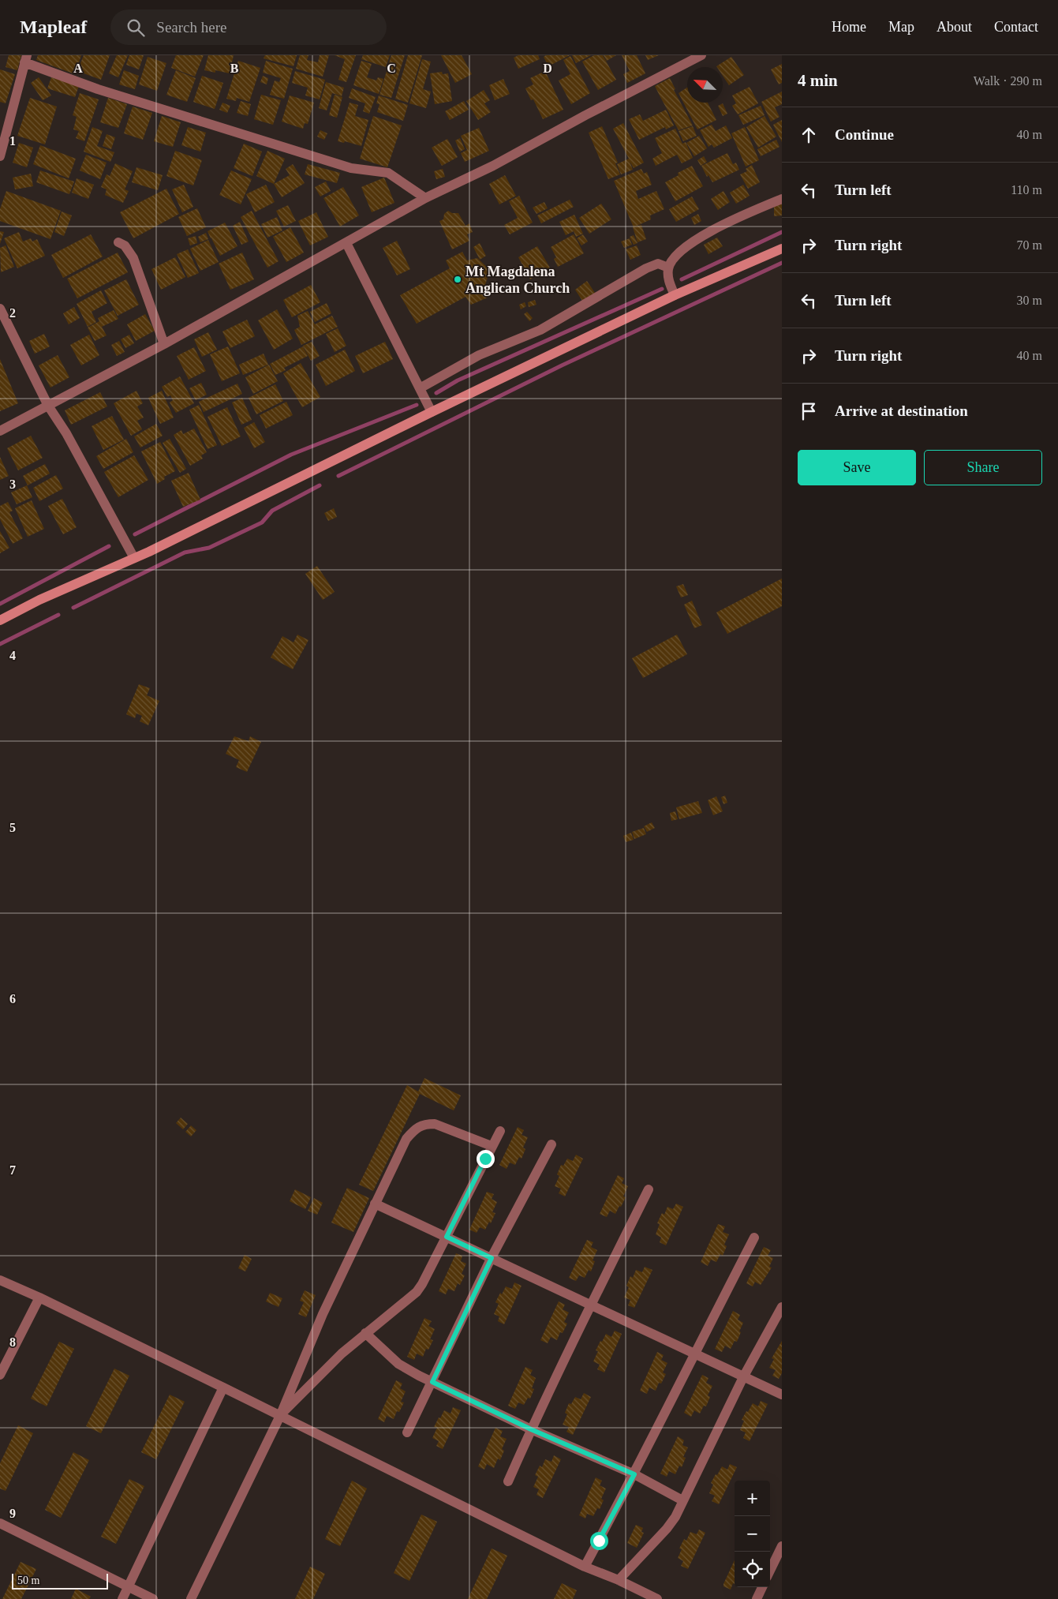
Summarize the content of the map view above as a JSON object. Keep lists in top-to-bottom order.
{
  "places": ["Mt Magdalena Anglican Church"],
  "scale_bar": "50 m",
  "north": "top left",
  "page": {
    "header": "Mapleaf",
    "search": "Search here",
    "nav": [
      "Home",
      "Map",
      "About",
      "Contact"
    ],
    "heading": ["4 min", "Walk · 290 m"],
    "list": [
      ["Continue", "40 m"],
      ["Turn left", "110 m"],
      ["Turn right", "70 m"],
      ["Turn left", "30 m"],
      ["Turn right", "40 m"],
      "Arrive at destination"
    ],
    "buttons": ["Save", "Share"],
    "map_buttons": ["+", "−"],
    "scale": "50 m"
  },
  "grid": {
    "columns": [
      "A",
      "B",
      "C",
      "D"
    ],
    "rows": [
      "1",
      "2",
      "3",
      "4",
      "5",
      "6",
      "7",
      "8",
      "9"
    ]
  }
}
